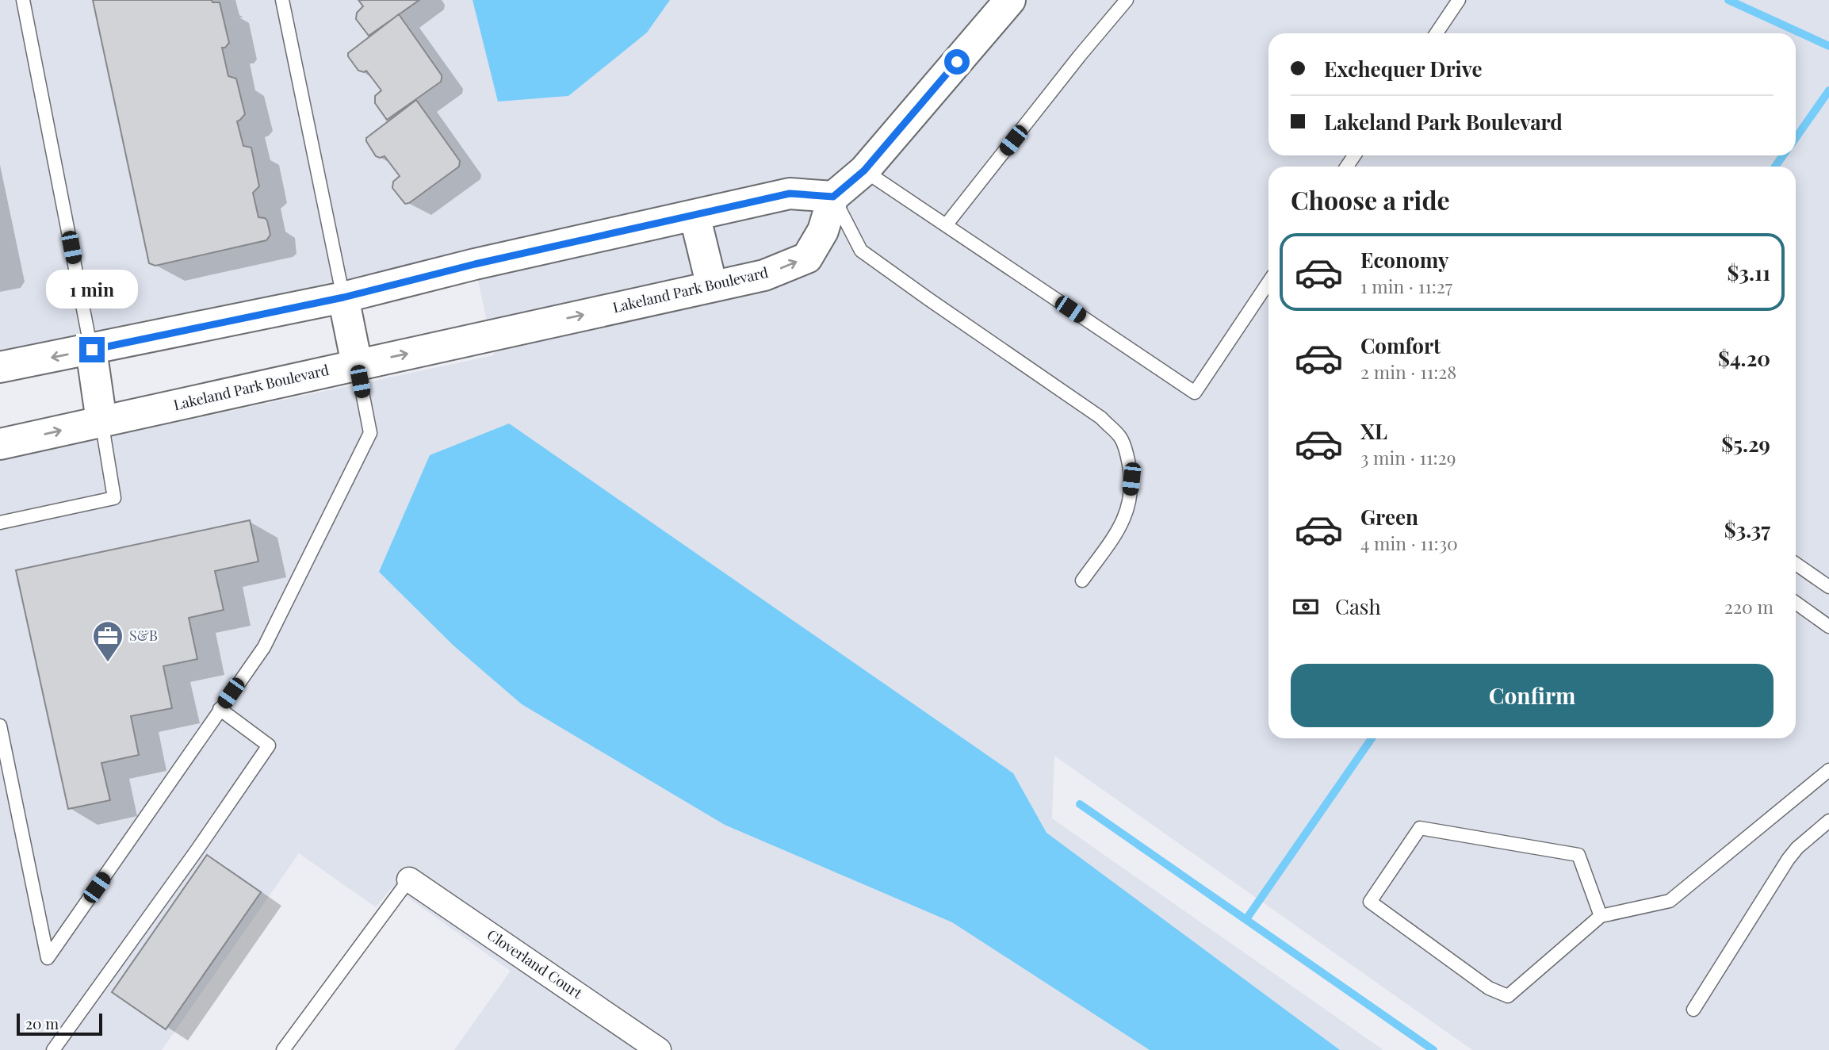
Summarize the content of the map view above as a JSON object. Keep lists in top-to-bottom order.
{
  "streets": {
    "street": ["Lakeland Park Boulevard", "Cloverland Court"]
  },
  "places": {
    "office": ["S&B"]
  },
  "scale_bar": "20 m",
  "page": {
    "banner": ["Exchequer Drive", "Lakeland Park Boulevard"],
    "heading": "Choose a ride",
    "list": [
      {
        "name": "Economy",
        "note": "1 min · 11:27",
        "value": "$3.11"
      },
      {
        "name": "Comfort",
        "note": "2 min · 11:28",
        "value": "$4.20"
      },
      {
        "name": "XL",
        "note": "3 min · 11:29",
        "value": "$5.29"
      },
      {
        "name": "Green",
        "note": "4 min · 11:30",
        "value": "$3.37"
      }
    ],
    "bubble": "1 min",
    "pay": ["Cash", "220 m"],
    "buttons": "Confirm",
    "scale": "20 m"
  }
}
